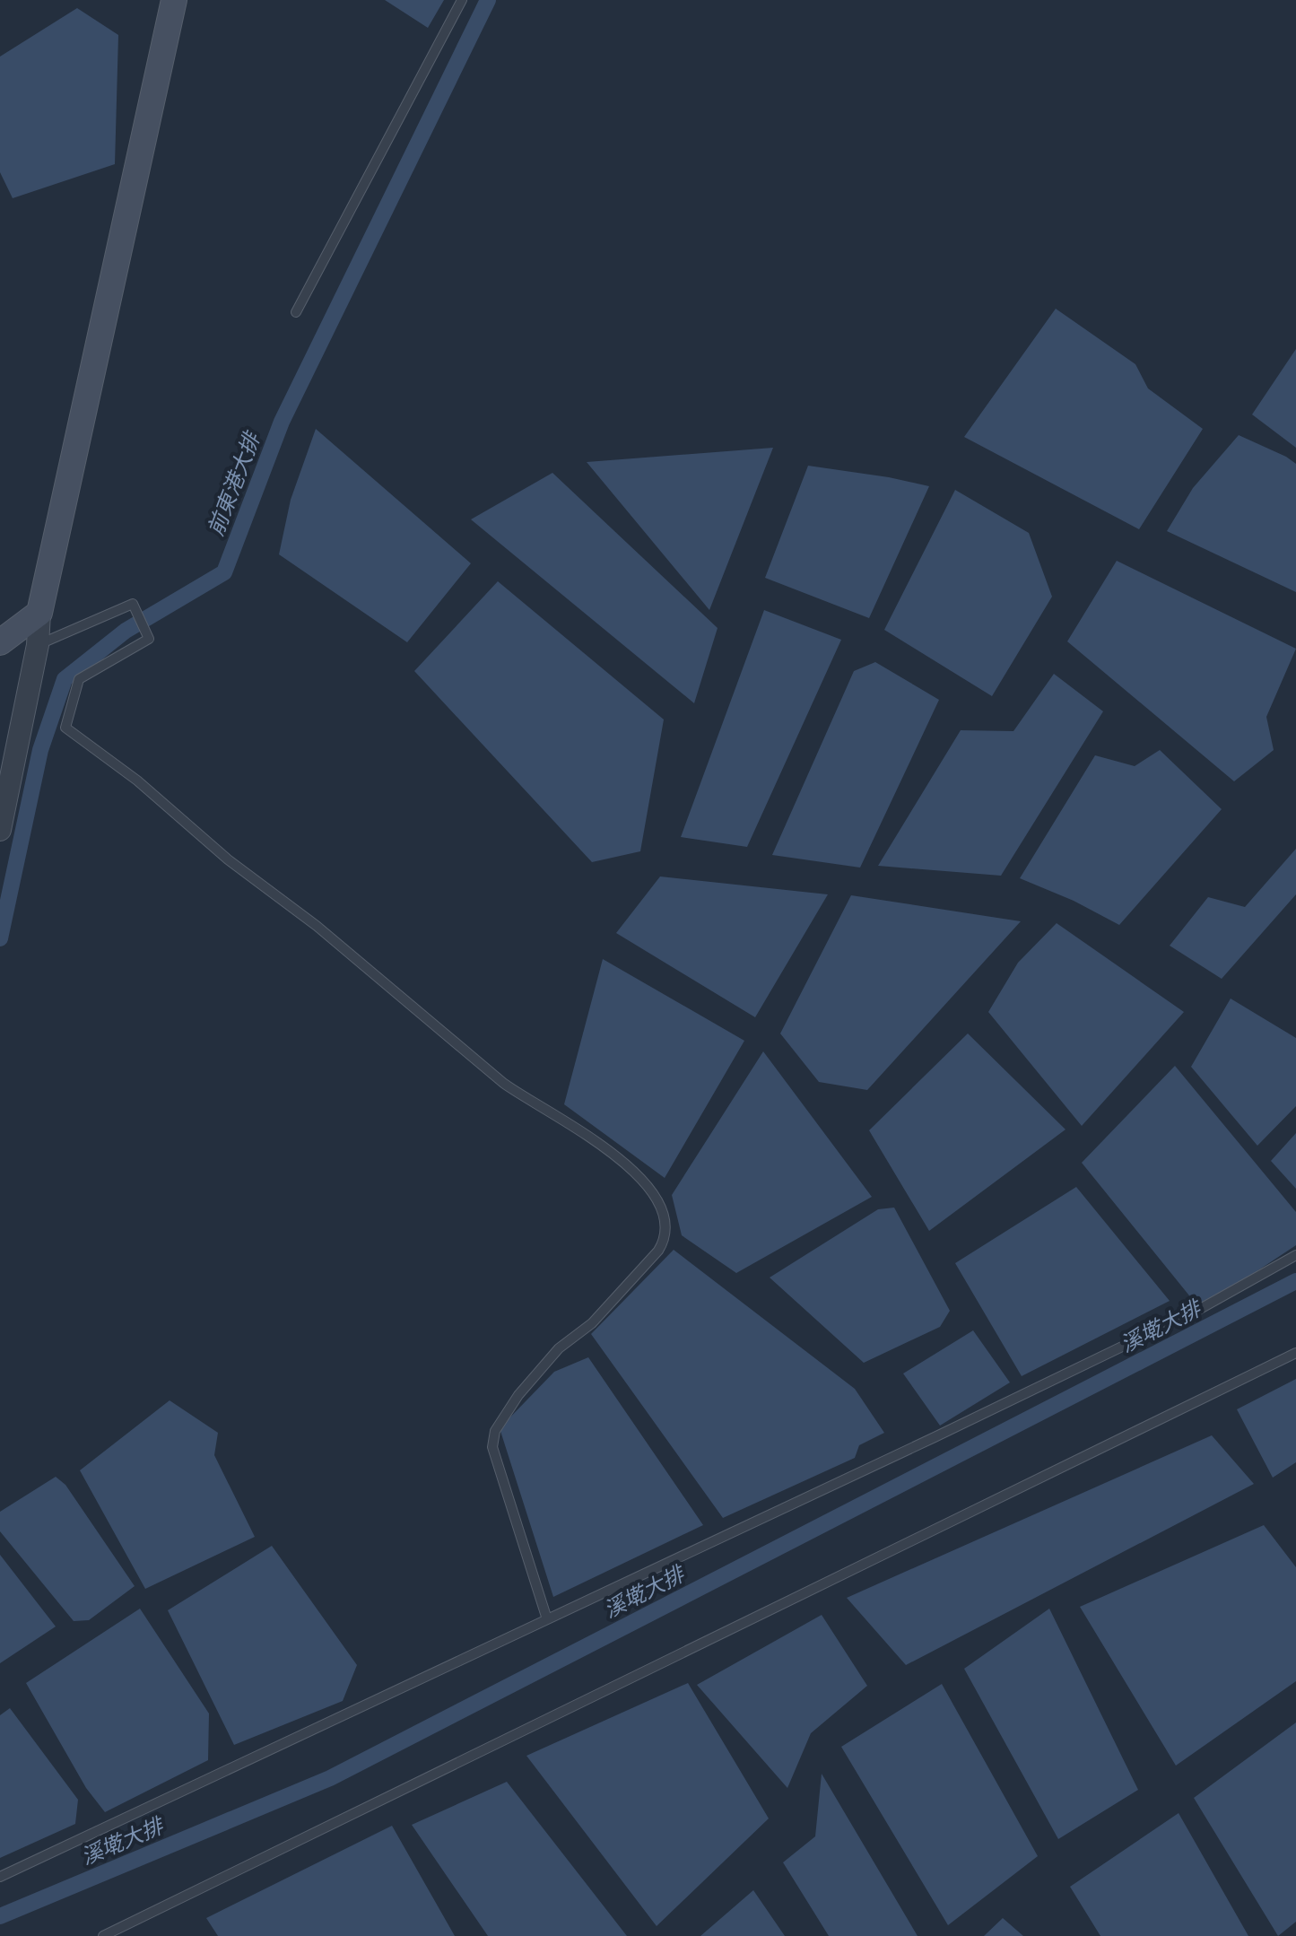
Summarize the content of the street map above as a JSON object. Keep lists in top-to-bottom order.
{
  "water": ["前東港大排", "溪墘大排"]
}
